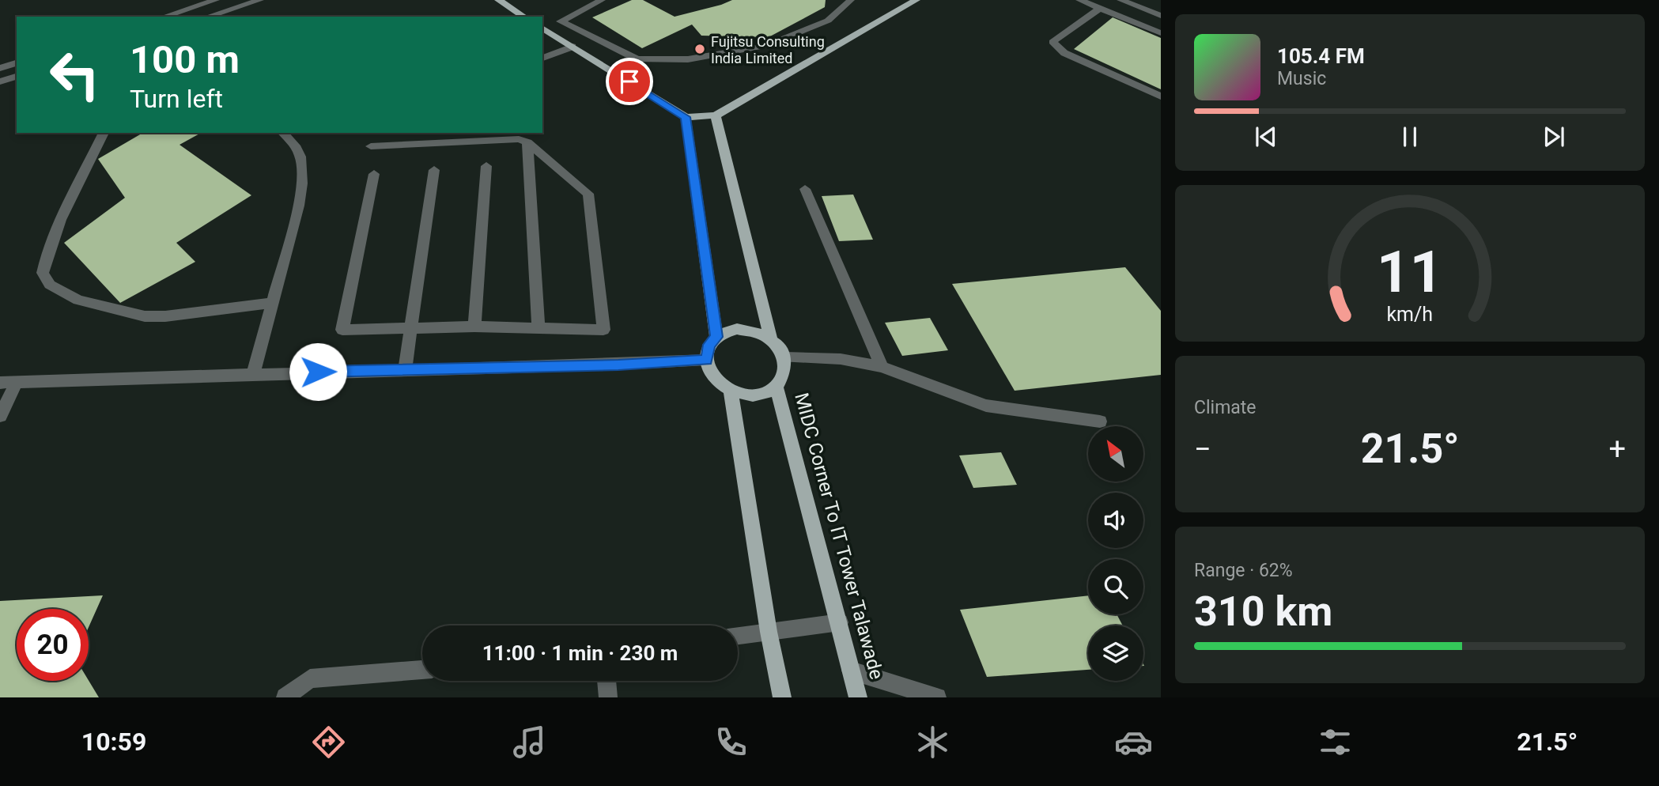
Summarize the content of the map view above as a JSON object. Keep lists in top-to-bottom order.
{
  "streets": {
    "main road": ["MIDC Corner To IT Tower Talawade"]
  },
  "places": ["Fujitsu Consulting India Limited"],
  "north": "top left",
  "page": {
    "turn": ["100 m", "Turn left"],
    "song": ["105.4 FM", "Music"],
    "tile": [
      "Climate",
      ["Range · 62%", "310 km"]
    ],
    "heat": ["−", "21.5°", "+"],
    "limit": "20",
    "trip": "11:00 · 1 min · 230 m",
    "tabs": ["10:59", "21.5°"],
    "gauge": ["11", "km/h"]
  }
}
